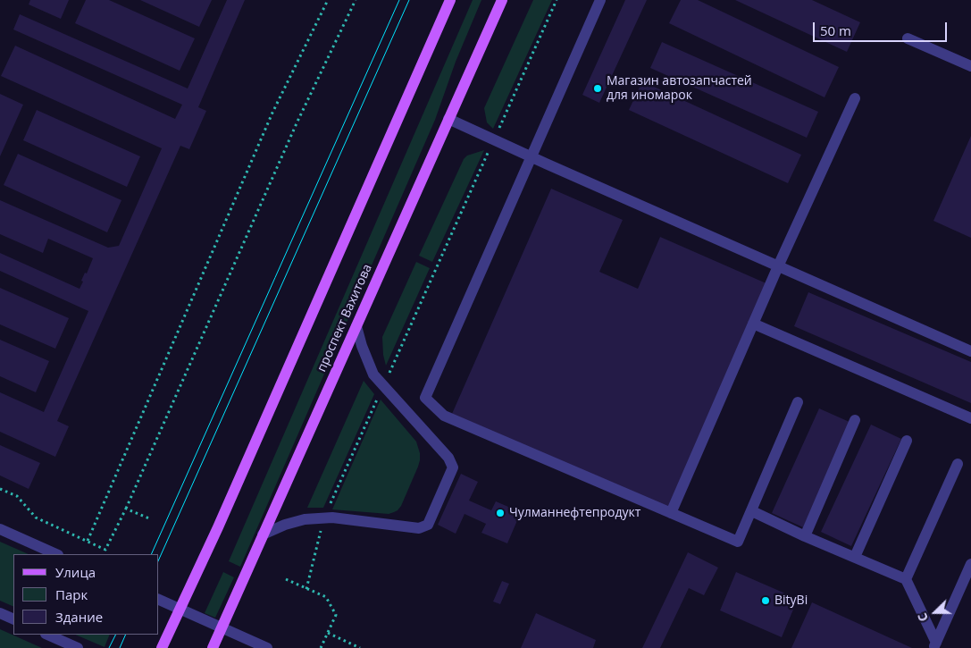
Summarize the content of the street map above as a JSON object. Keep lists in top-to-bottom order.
{
  "streets": {
    "main road": ["проспект Вахитова"]
  },
  "places": ["Магазин автозапчастей для иномарок", "Чулманнефтепродукт", "BityBi"],
  "legend": ["Улица", "Парк", "Здание"],
  "scale_bar": "50 m",
  "north": "left"
}
